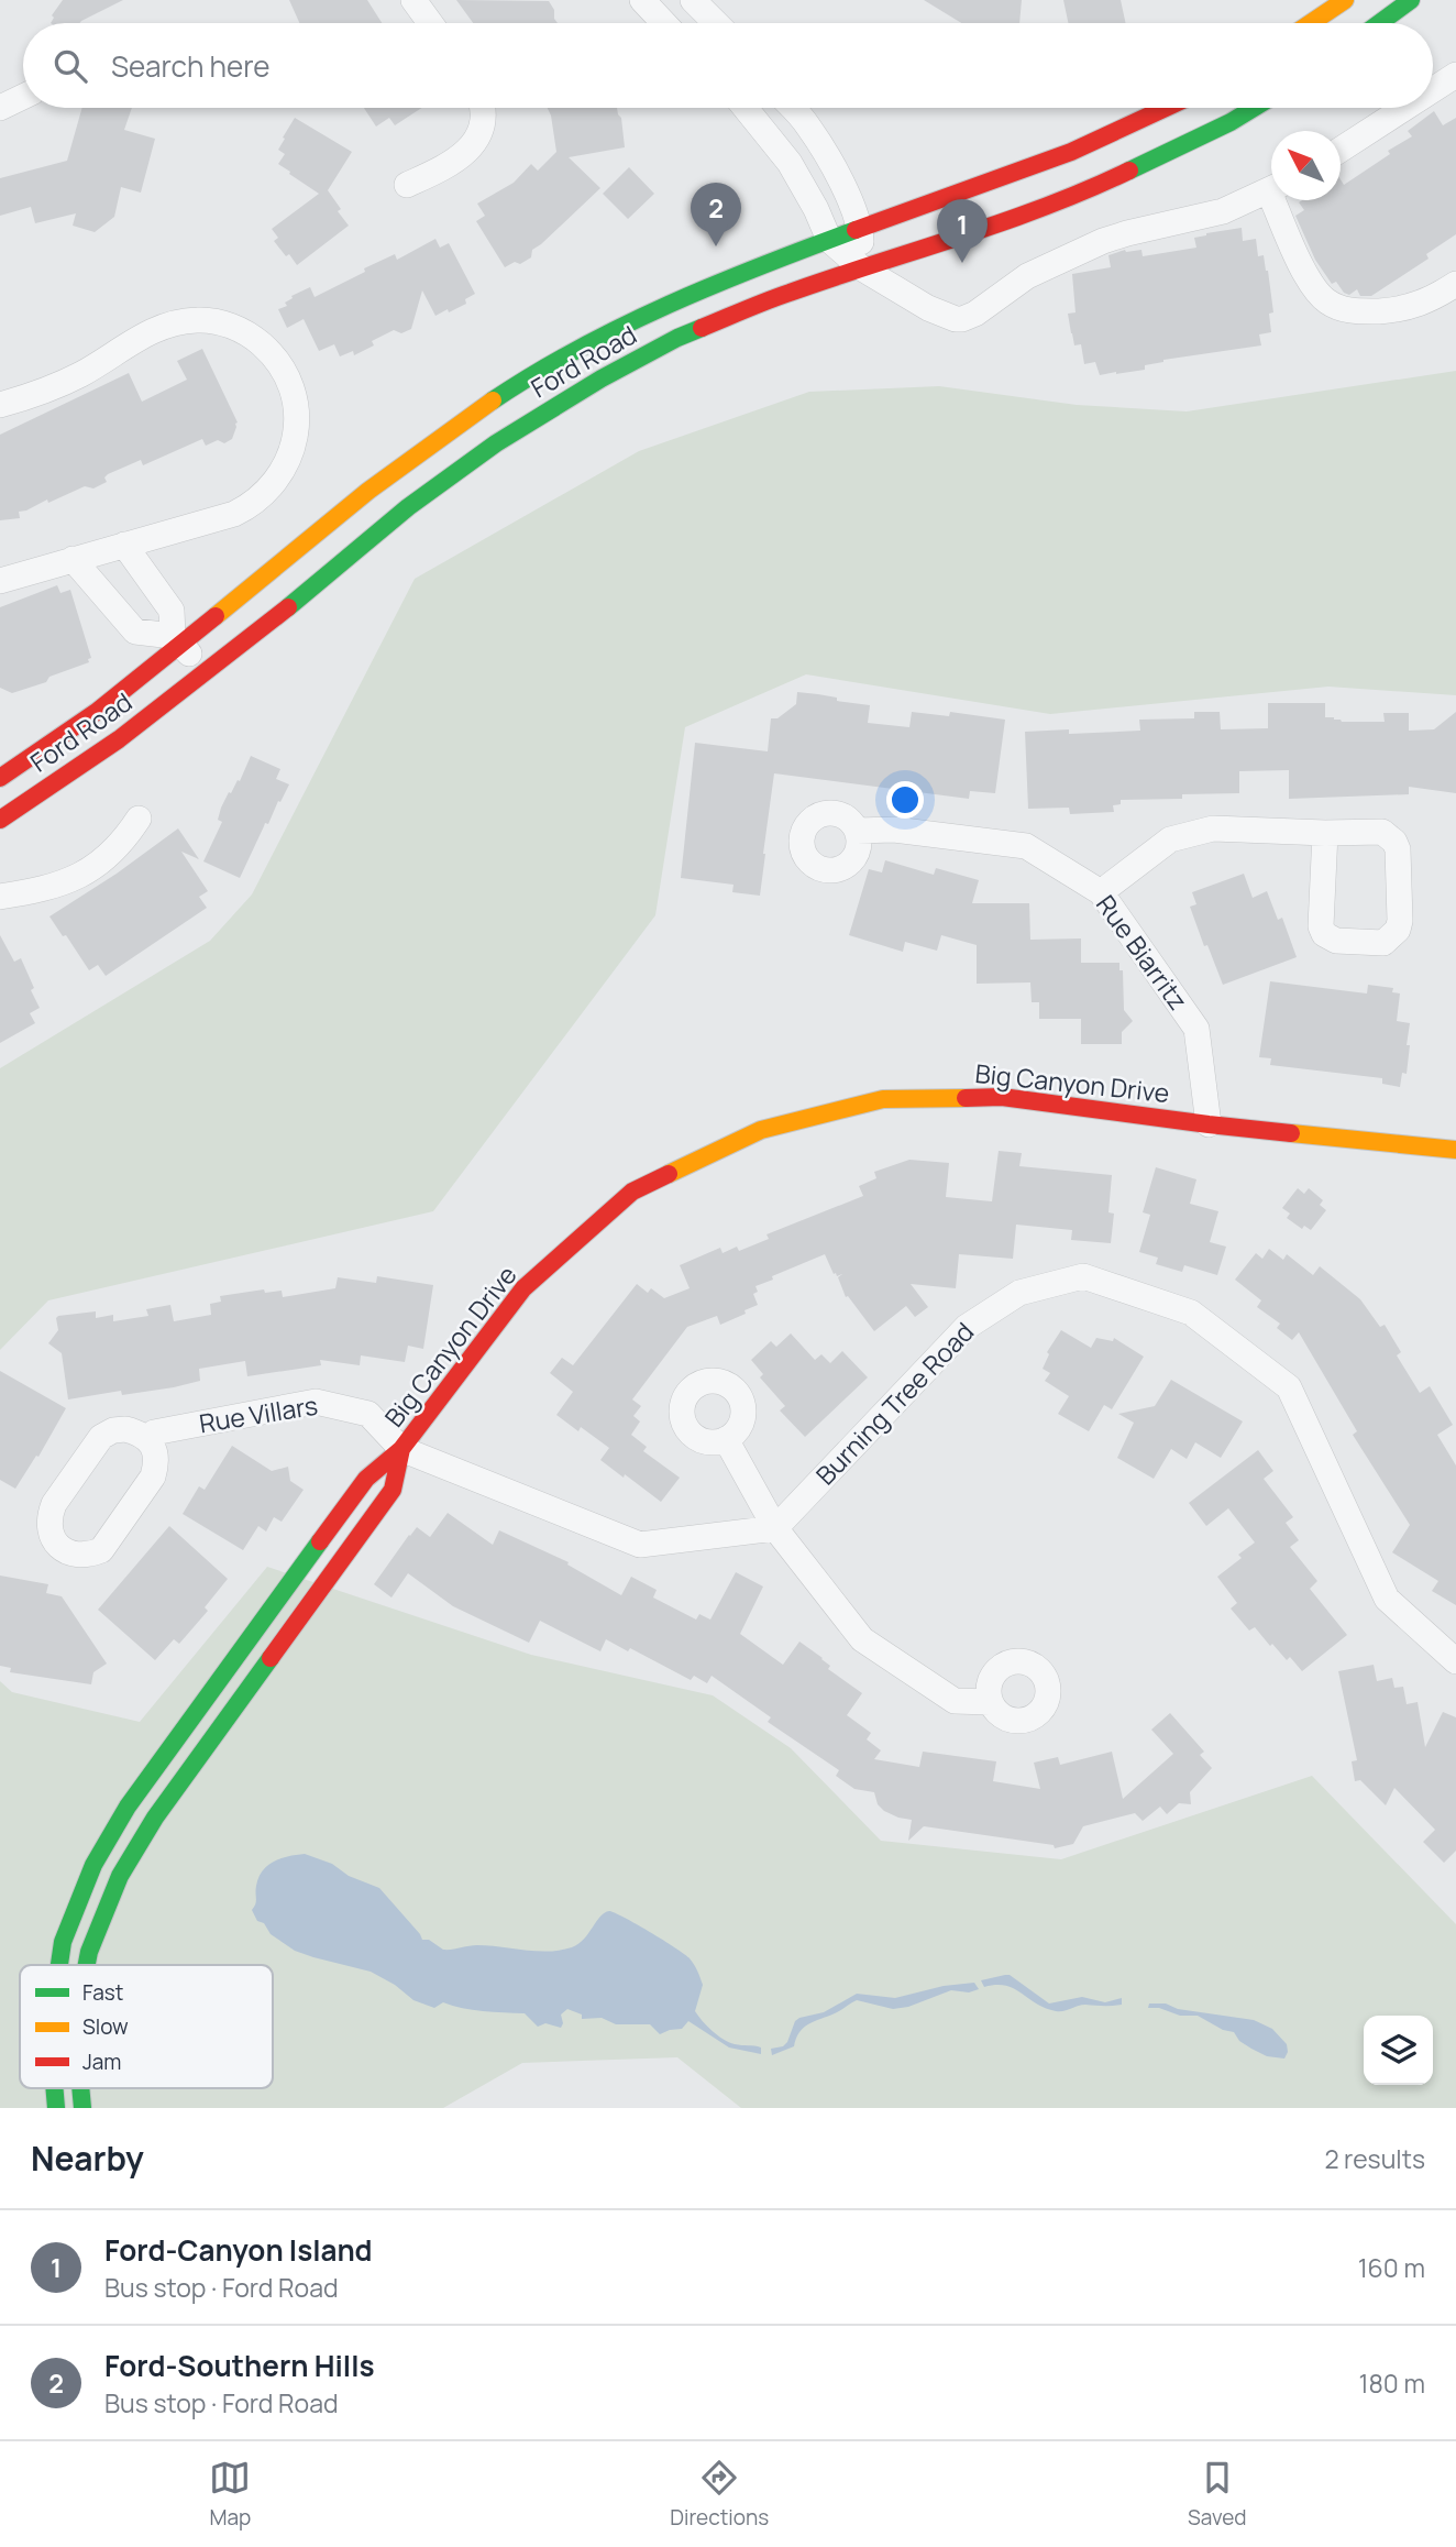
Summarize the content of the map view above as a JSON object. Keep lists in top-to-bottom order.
{
  "streets": {
    "main road": ["Ford Road", "Big Canyon Drive"],
    "street": ["Rue Biarritz", "Burning Tree Road", "Rue Villars"]
  },
  "crossings": [
    ["Rue Biarritz", "Big Canyon Drive"],
    ["Big Canyon Drive", "Rue Villars"]
  ],
  "legend": ["Fast", "Slow", "Jam"],
  "north": "top left",
  "page": {
    "search": "Search here",
    "pins": ["2", "1"],
    "heading": ["Nearby", "2 results"],
    "list": [
      {
        "mark": "1",
        "name": "Ford-Canyon Island",
        "note": "Bus stop · Ford Road",
        "value": "160 m"
      },
      {
        "mark": "2",
        "name": "Ford-Southern Hills",
        "note": "Bus stop · Ford Road",
        "value": "180 m"
      }
    ],
    "nav": ["Map", "Directions", "Saved"]
  }
}
